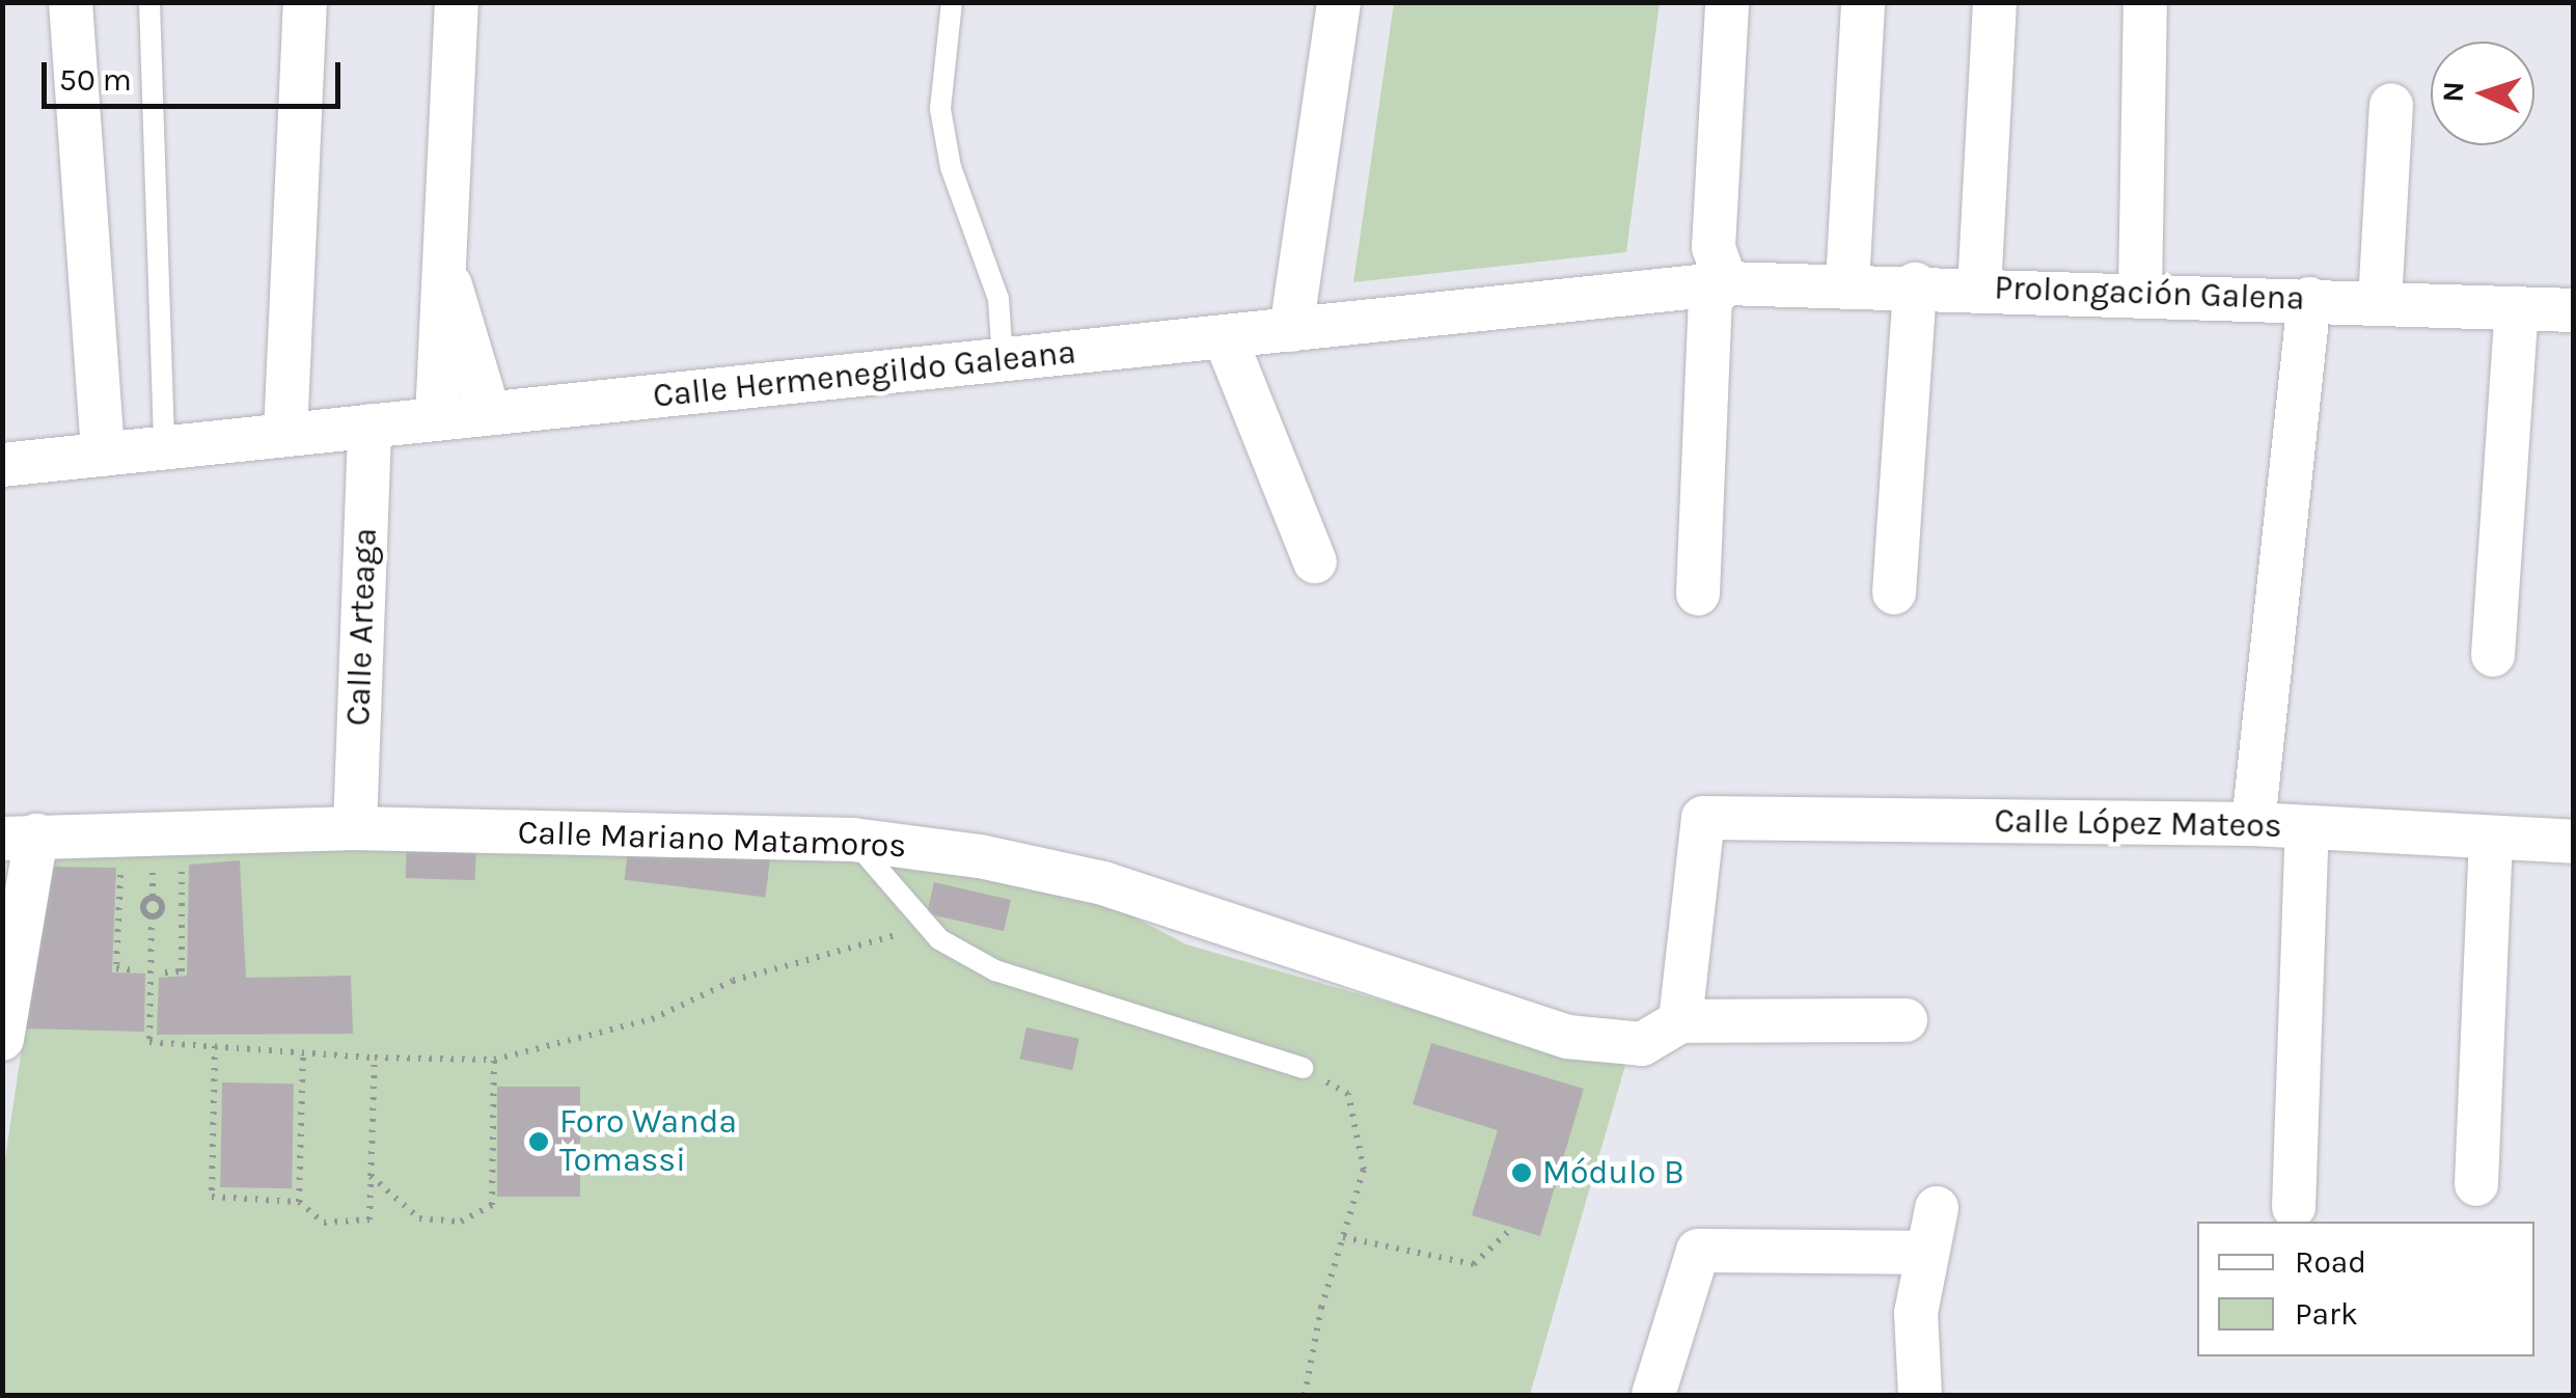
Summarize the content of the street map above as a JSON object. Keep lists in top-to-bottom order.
{
  "streets": {
    "street": [
      "Prolongación Galena",
      "Calle Hermenegildo Galeana",
      "Calle Arteaga",
      "Calle López Mateos",
      "Calle Mariano Matamoros"
    ]
  },
  "crossings": [
    ["Prolongación Galena", "Calle Hermenegildo Galeana"],
    ["Calle Hermenegildo Galeana", "Calle Arteaga"],
    ["Calle Arteaga", "Calle Mariano Matamoros"],
    ["Calle López Mateos", "Calle Mariano Matamoros"]
  ],
  "places": ["Foro Wanda Tomassi", "Módulo B"],
  "legend": ["Road", "Park"],
  "scale_bar": "50 m",
  "north": "left"
}
